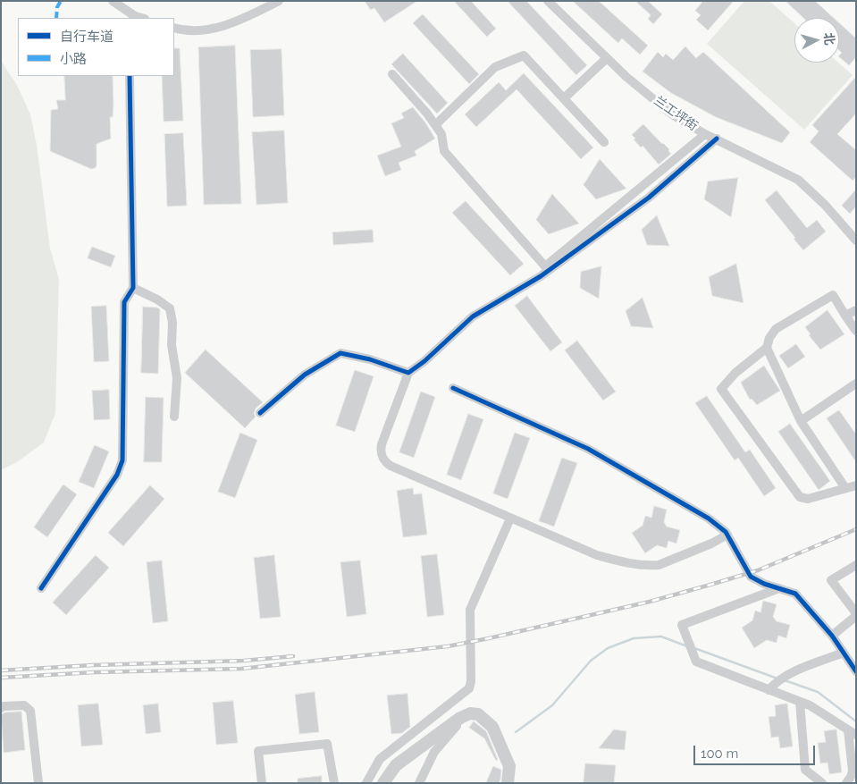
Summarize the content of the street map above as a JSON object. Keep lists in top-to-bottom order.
{
  "streets": {
    "street": ["兰工坪街"]
  },
  "legend": ["自行车道", "小路"],
  "scale_bar": "100 m",
  "north": "right"
}
